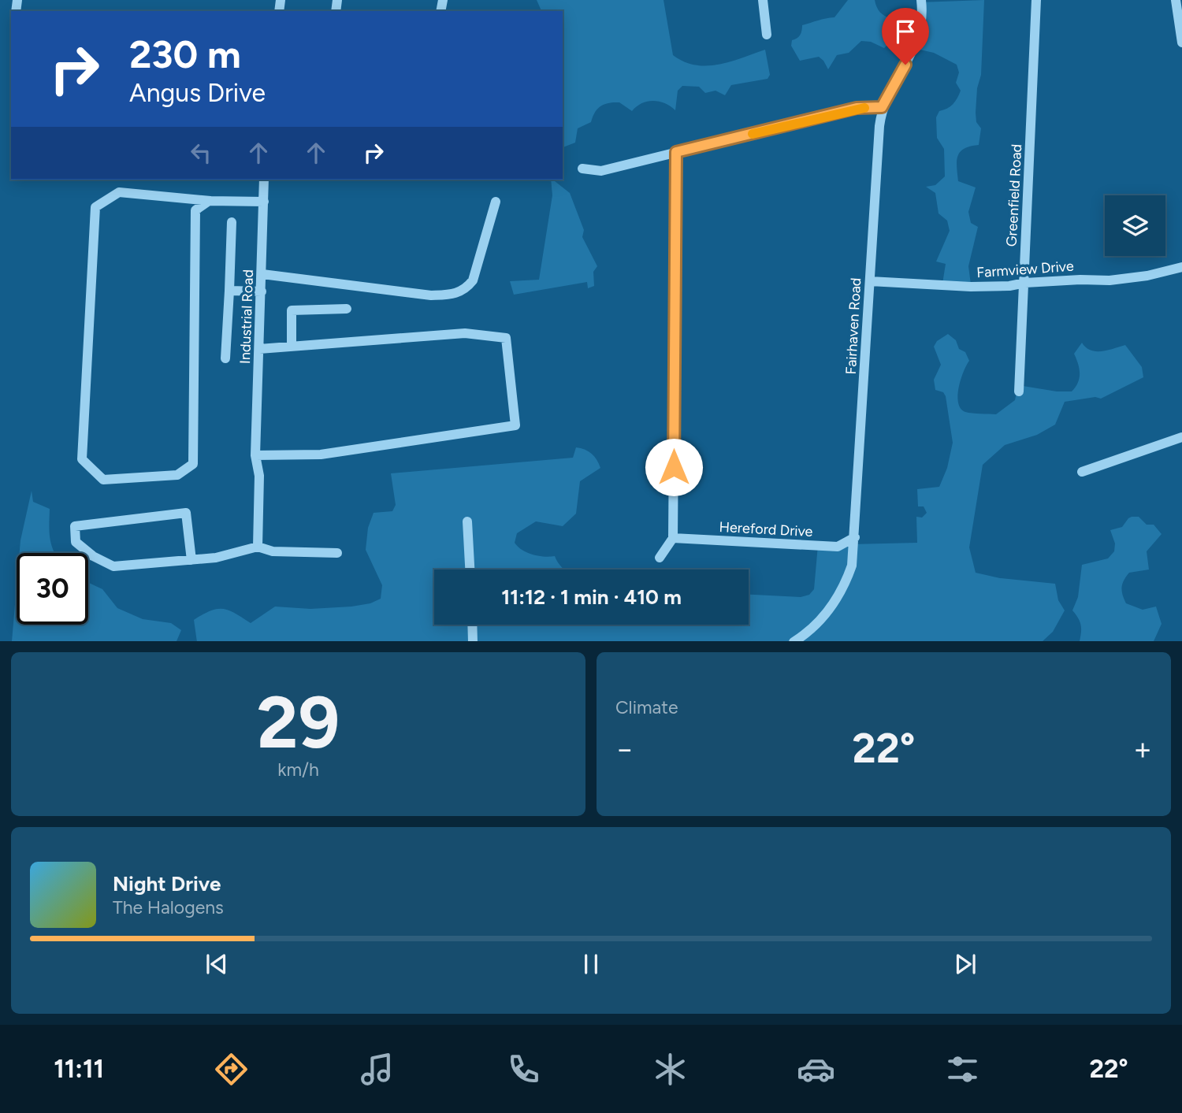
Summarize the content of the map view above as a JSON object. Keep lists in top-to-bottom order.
{
  "streets": {
    "street": [
      "Greenfield Road",
      "Farmview Drive",
      "Industrial Road",
      "Fairhaven Road",
      "Hereford Drive"
    ]
  },
  "crossings": [
    ["Greenfield Road", "Farmview Drive"],
    ["Farmview Drive", "Fairhaven Road"],
    ["Fairhaven Road", "Hereford Drive"]
  ],
  "page": {
    "turn": ["230 m", "Angus Drive"],
    "limit": "30",
    "trip": "11:12 · 1 min · 410 m",
    "tile": [
      ["29", "km/h"],
      "Climate"
    ],
    "heat": ["−", "22°", "+"],
    "song": ["Night Drive", "The Halogens"],
    "tabs": ["11:11", "22°"]
  }
}
